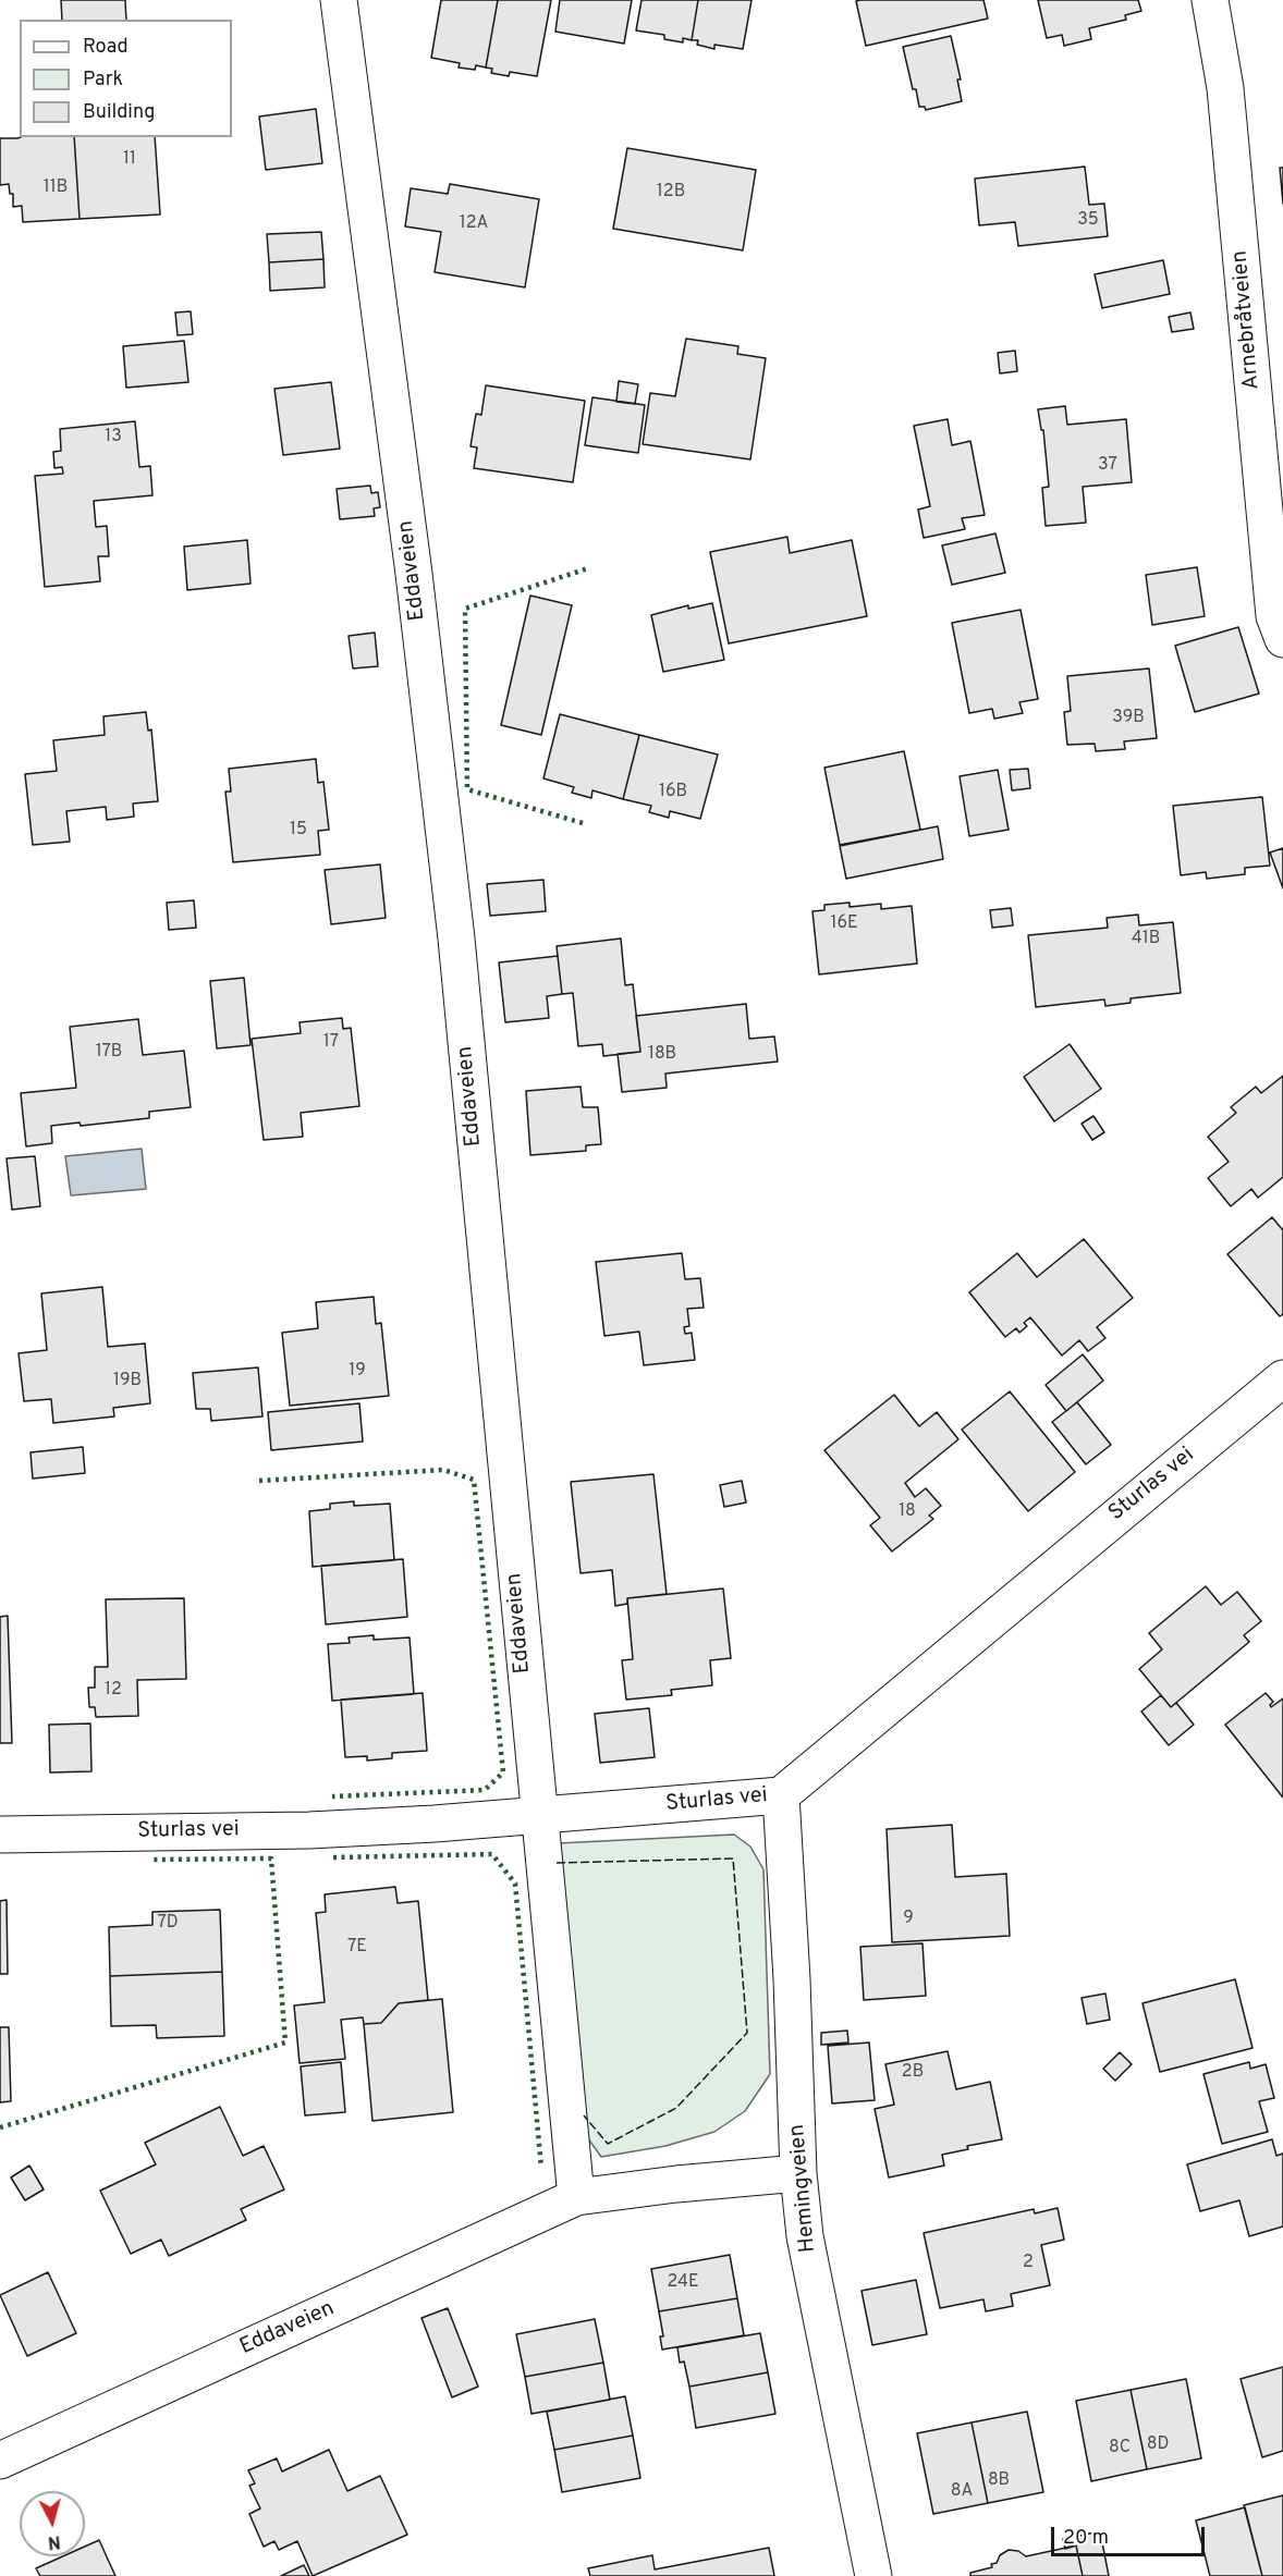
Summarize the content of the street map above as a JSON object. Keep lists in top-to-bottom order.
{
  "streets": {
    "street": [
      "Arnebråtveien",
      "Eddaveien",
      "Sturlas vei",
      "Hemingveien"
    ]
  },
  "crossings": [
    ["Eddaveien", "Sturlas vei"],
    ["Eddaveien", "Hemingveien"],
    ["Sturlas vei", "Hemingveien"]
  ],
  "house_numbers": [
    "11",
    "11B",
    "12B",
    "35",
    "12A",
    "13",
    "37",
    "39B",
    "16B",
    "15",
    "16E",
    "41B",
    "17",
    "17B",
    "18B",
    "19",
    "19B",
    "18",
    "12",
    "9",
    "7D",
    "7E",
    "2B",
    "2",
    "24E",
    "8D",
    "8C",
    "8B",
    "8A"
  ],
  "legend": ["Road", "Park", "Building"],
  "scale_bar": "20 m",
  "north": "bottom"
}
